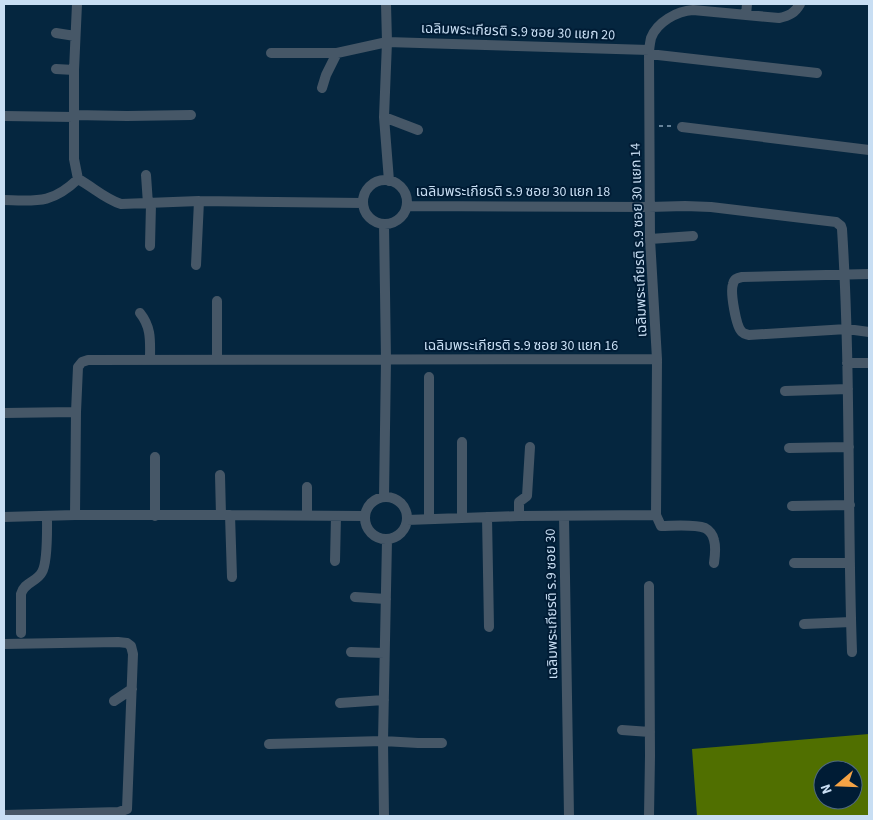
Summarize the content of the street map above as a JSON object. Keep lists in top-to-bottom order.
{
  "streets": {
    "street": [
      "เฉลิมพระเกียรติ ร.9 ซอย 30 แยก 20",
      "เฉลิมพระเกียรติ ร.9 ซอย 30 แยก 18",
      "เฉลิมพระเกียรติ ร.9 ซอย 30 แยก 14",
      "เฉลิมพระเกียรติ ร.9 ซอย 30 แยก 16",
      "เฉลิมพระเกียรติ ร.9 ซอย 30"
    ]
  },
  "crossings": [
    ["เฉลิมพระเกียรติ ร.9 ซอย 30 แยก 20", "เฉลิมพระเกียรติ ร.9 ซอย 30 แยก 14"],
    ["เฉลิมพระเกียรติ ร.9 ซอย 30 แยก 18", "เฉลิมพระเกียรติ ร.9 ซอย 30 แยก 14"],
    ["เฉลิมพระเกียรติ ร.9 ซอย 30 แยก 14", "เฉลิมพระเกียรติ ร.9 ซอย 30 แยก 16"]
  ],
  "north": "left"
}
